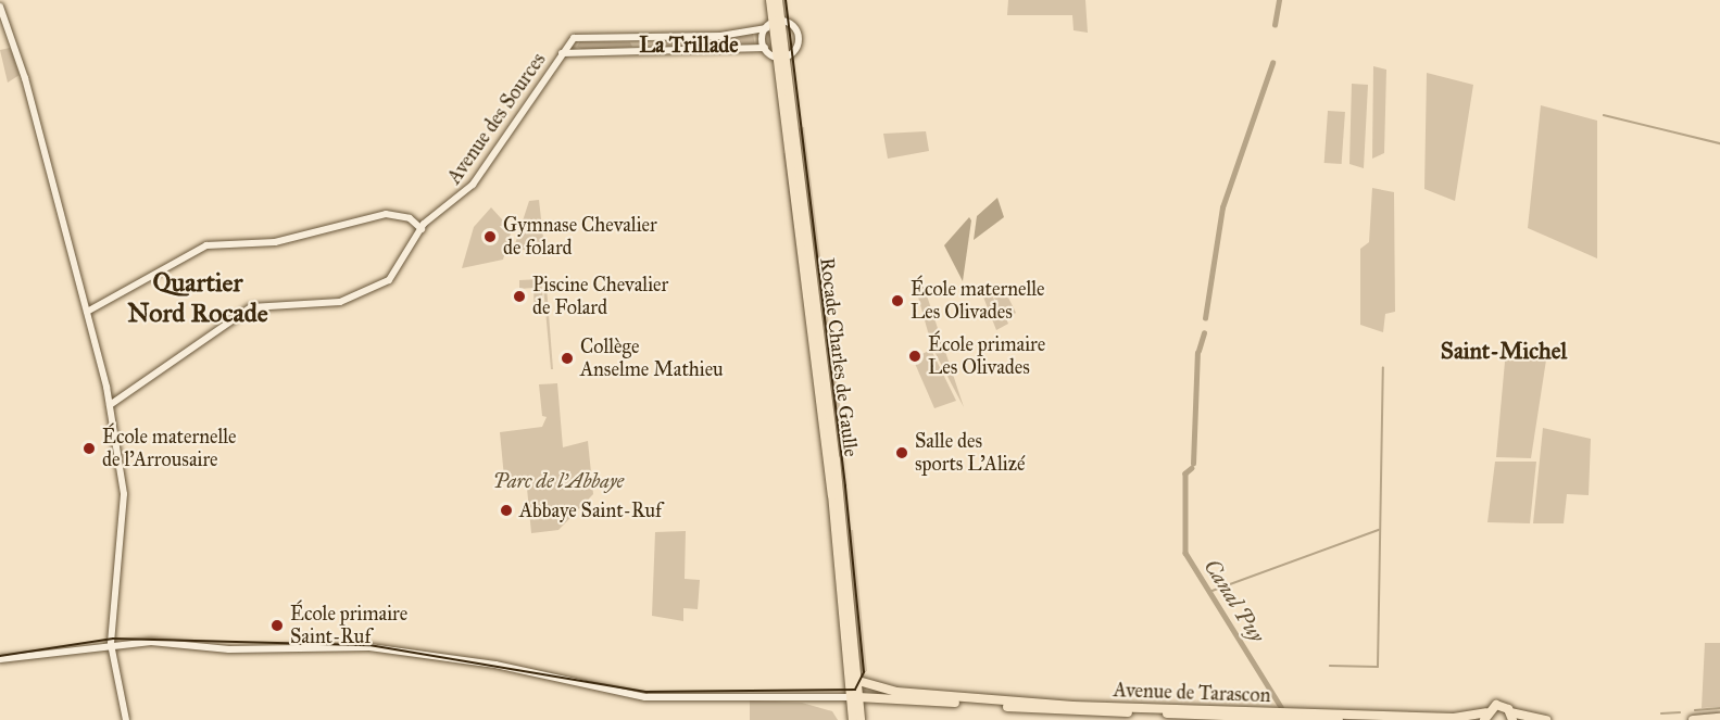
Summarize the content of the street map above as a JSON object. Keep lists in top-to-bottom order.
{
  "streets": {
    "main road": ["Rocade Charles de Gaulle", "Avenue de Tarascon"],
    "street": ["Avenue des Sources"]
  },
  "crossings": [
    ["Avenue des Sources", "Rocade Charles de Gaulle"],
    ["Rocade Charles de Gaulle", "Avenue de Tarascon"]
  ],
  "districts": ["La Trillade", "Quartier Nord Rocade", "Saint-Michel"],
  "water": ["Canal Puy"],
  "parks": ["Parc de l'Abbaye"],
  "places": [
    "Gymnase Chevalier de folard",
    "Piscine Chevalier de Folard",
    "École maternelle Les Olivades",
    "École primaire Les Olivades",
    "Collège Anselme Mathieu",
    "École maternelle de l'Arrousaire",
    "Salle des sports L'Alizé",
    "Abbaye Saint-Ruf",
    "École primaire Saint-Ruf"
  ]
}
